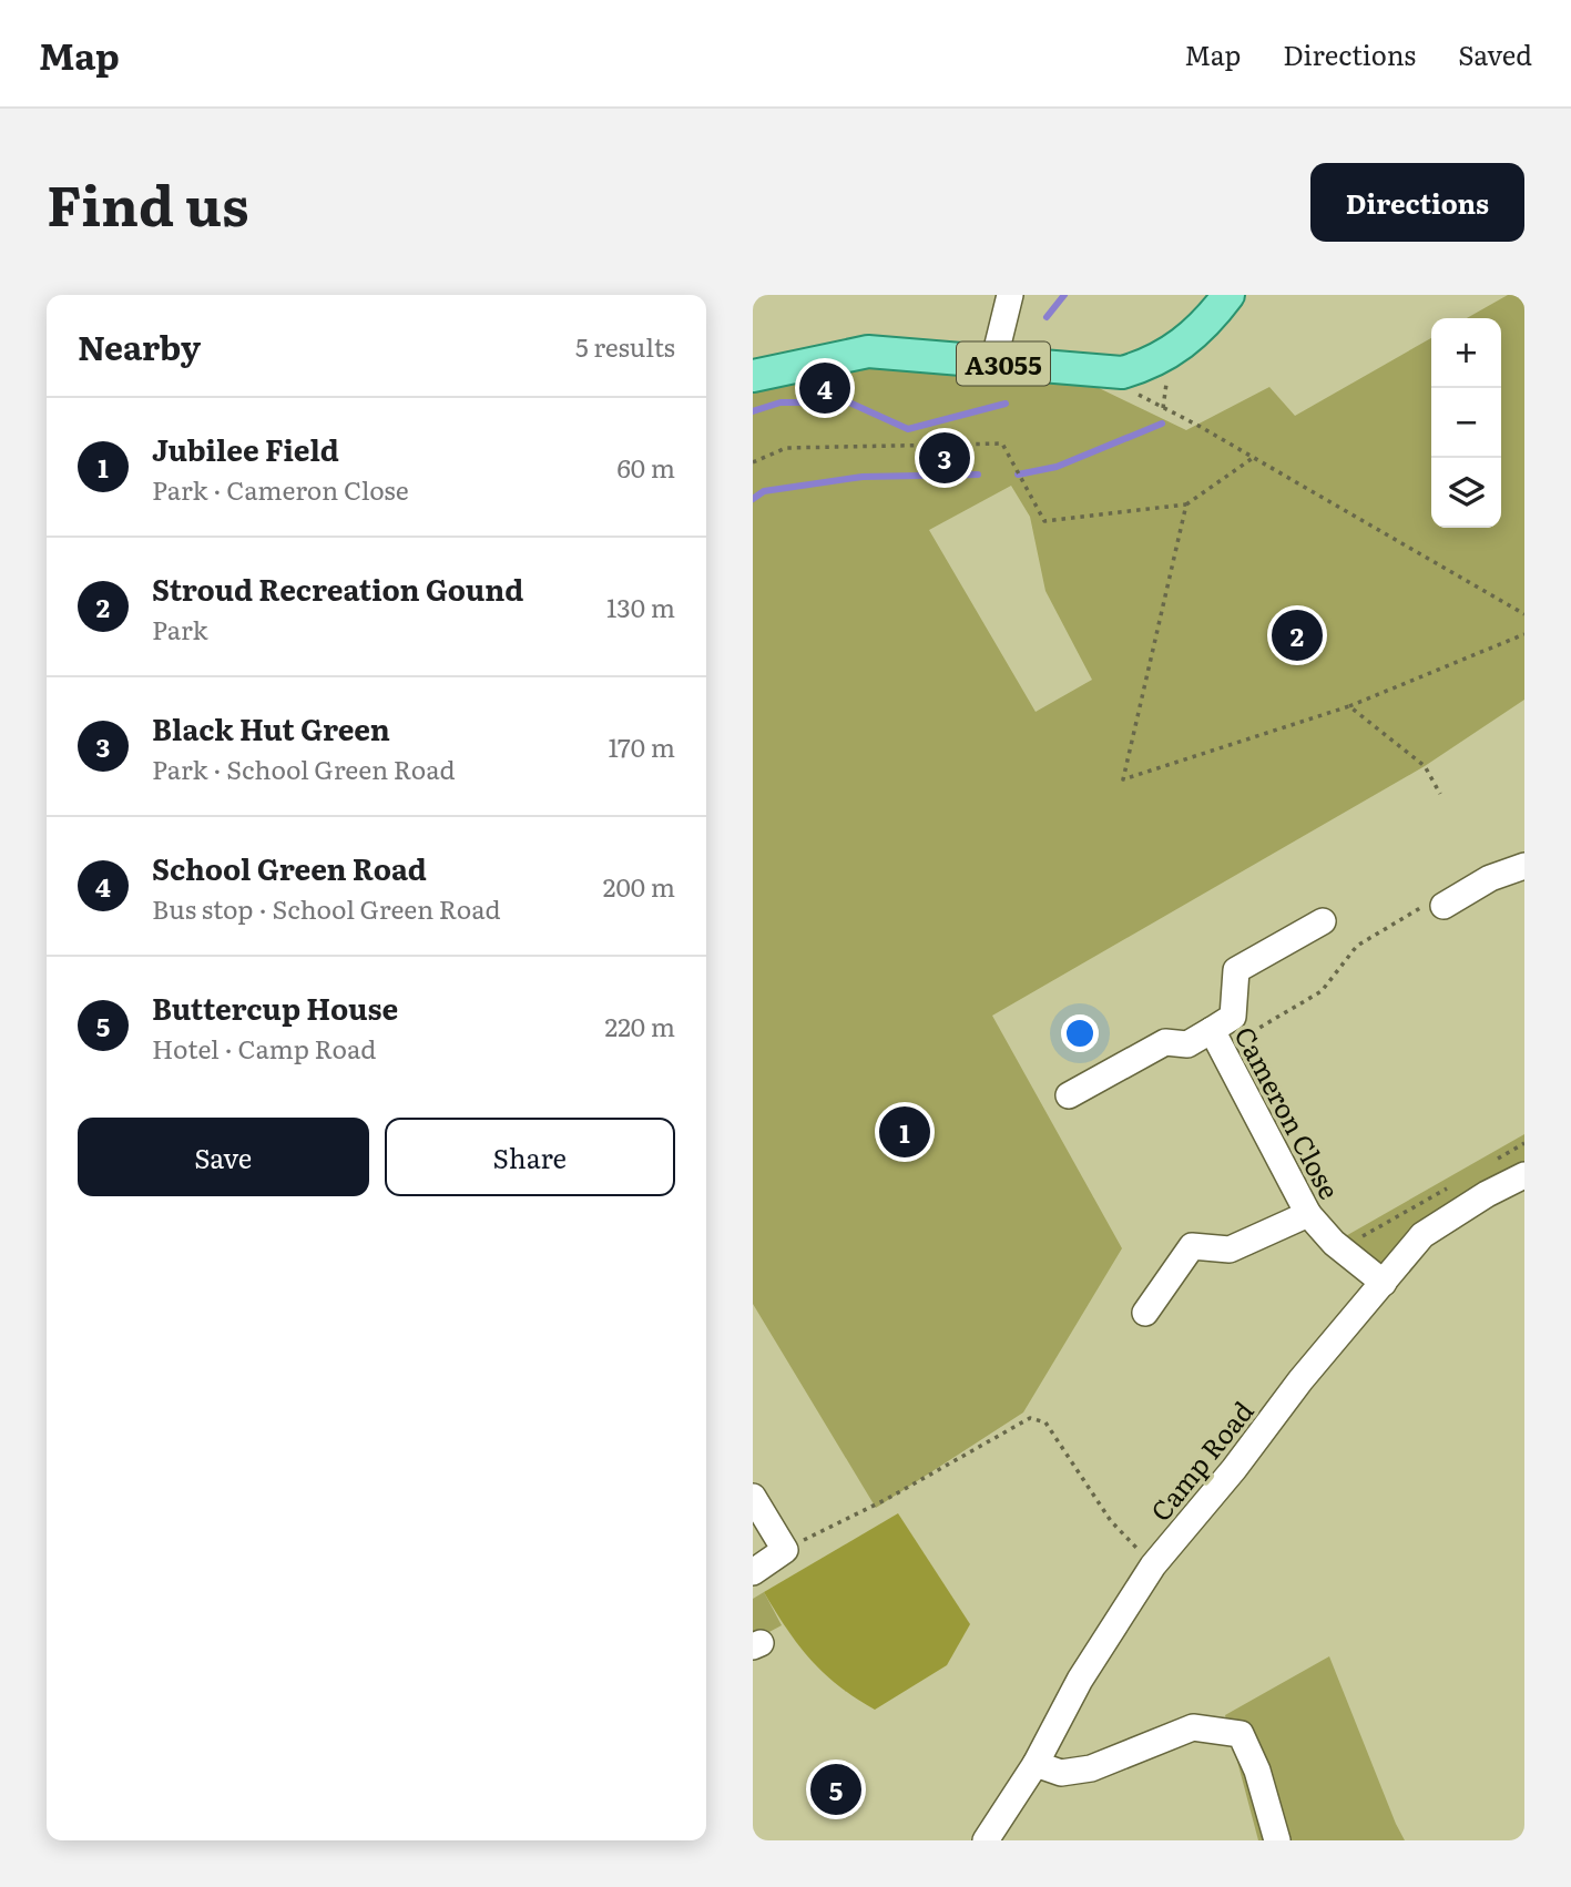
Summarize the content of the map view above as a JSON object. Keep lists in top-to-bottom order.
{
  "streets": {
    "main road": ["A3055"],
    "street": ["Cameron Close", "Camp Road"]
  },
  "crossings": [
    ["Cameron Close", "Camp Road"]
  ],
  "page": {
    "header": "Map",
    "nav": ["Map", "Directions", "Saved"],
    "title": "Find us",
    "buttons": [
      "Directions",
      ["Save", "Share"]
    ],
    "heading": ["Nearby", "5 results"],
    "map_buttons": ["+", "−"],
    "pins": [
      "4",
      "3",
      "2",
      "1",
      "5"
    ],
    "list": [
      {
        "mark": "1",
        "name": "Jubilee Field",
        "note": "Park · Cameron Close",
        "value": "60 m"
      },
      {
        "mark": "2",
        "name": "Stroud Recreation Gound",
        "note": "Park",
        "value": "130 m"
      },
      {
        "mark": "3",
        "name": "Black Hut Green",
        "note": "Park · School Green Road",
        "value": "170 m"
      },
      {
        "mark": "4",
        "name": "School Green Road",
        "note": "Bus stop · School Green Road",
        "value": "200 m"
      },
      {
        "mark": "5",
        "name": "Buttercup House",
        "note": "Hotel · Camp Road",
        "value": "220 m"
      }
    ]
  }
}
